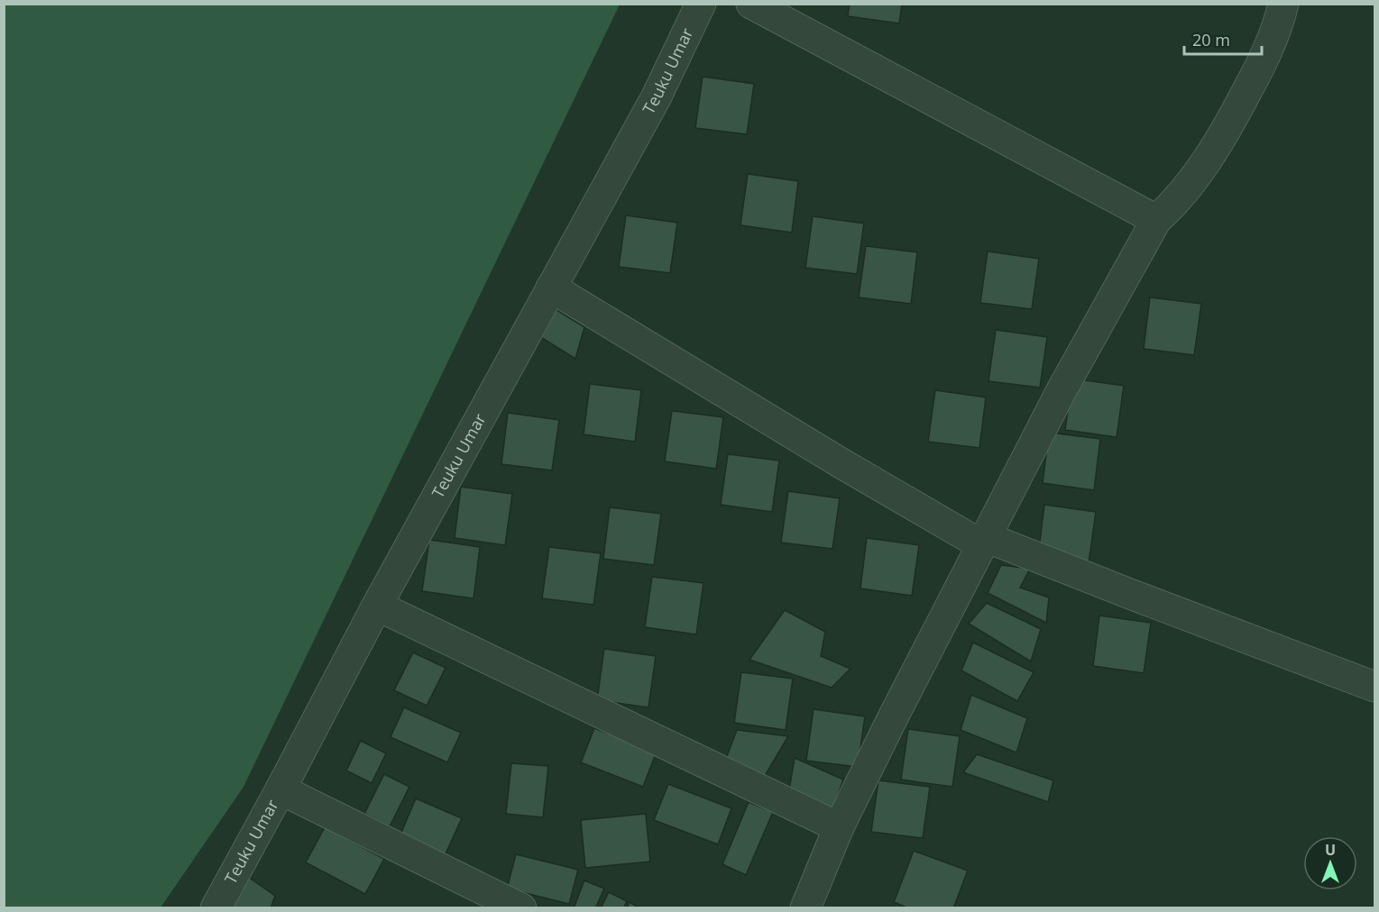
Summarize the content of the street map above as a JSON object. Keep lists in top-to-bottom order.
{
  "streets": {
    "street": ["Teuku Umar"]
  },
  "scale_bar": "20 m",
  "north": "top"
}
